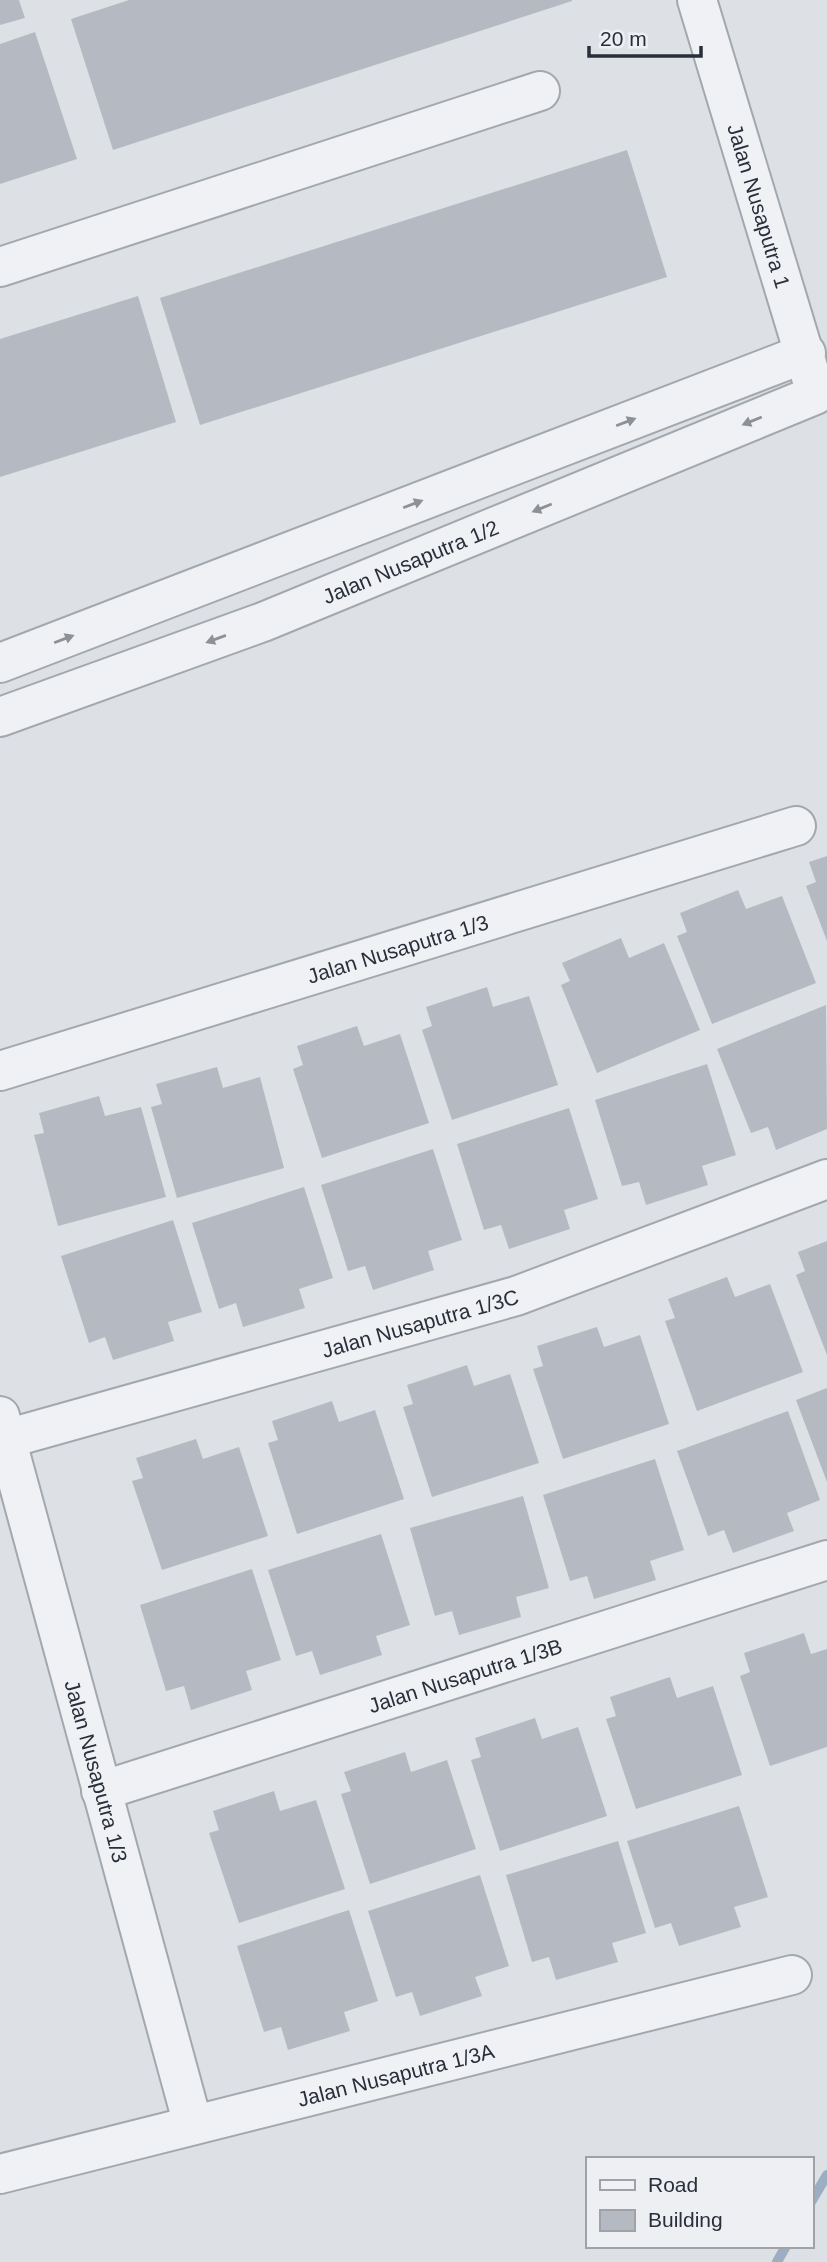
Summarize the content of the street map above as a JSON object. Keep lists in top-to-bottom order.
{
  "streets": {
    "street": [
      "Jalan Nusaputra 1",
      "Jalan Nusaputra 1/2",
      "Jalan Nusaputra 1/3",
      "Jalan Nusaputra 1/3C",
      "Jalan Nusaputra 1/3B",
      "Jalan Nusaputra 1/3A"
    ]
  },
  "crossings": [
    ["Jalan Nusaputra 1", "Jalan Nusaputra 1/2"],
    ["Jalan Nusaputra 1/3", "Jalan Nusaputra 1/3C"],
    ["Jalan Nusaputra 1/3", "Jalan Nusaputra 1/3B"],
    ["Jalan Nusaputra 1/3", "Jalan Nusaputra 1/3A"]
  ],
  "legend": ["Road", "Building"],
  "scale_bar": "20 m"
}
